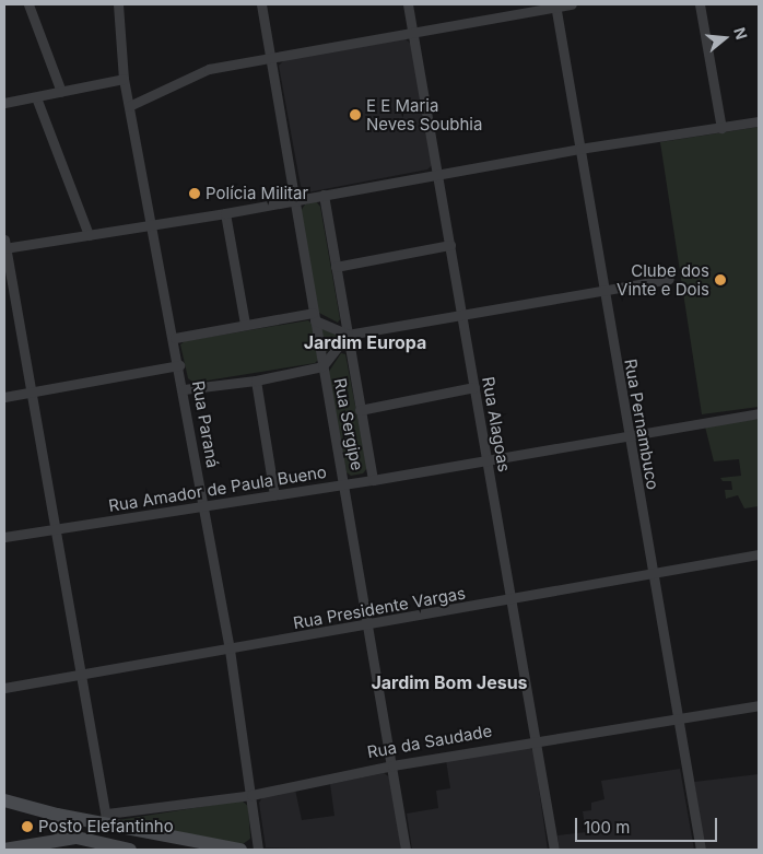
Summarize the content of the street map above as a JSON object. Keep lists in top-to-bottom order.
{
  "streets": {
    "street": [
      "Rua Paraná",
      "Rua Sergipe",
      "Rua Alagoas",
      "Rua Pernambuco",
      "Rua Amador de Paula Bueno",
      "Rua Presidente Vargas",
      "Rua da Saudade"
    ]
  },
  "crossings": [
    ["Rua Paraná", "Rua Amador de Paula Bueno"],
    ["Rua Paraná", "Rua Presidente Vargas"],
    ["Rua Paraná", "Rua da Saudade"],
    ["Rua Sergipe", "Rua Amador de Paula Bueno"],
    ["Rua Sergipe", "Rua Presidente Vargas"],
    ["Rua Sergipe", "Rua da Saudade"],
    ["Rua Alagoas", "Rua Amador de Paula Bueno"],
    ["Rua Alagoas", "Rua Presidente Vargas"],
    ["Rua Alagoas", "Rua da Saudade"],
    ["Rua Pernambuco", "Rua Amador de Paula Bueno"],
    ["Rua Pernambuco", "Rua Presidente Vargas"],
    ["Rua Pernambuco", "Rua da Saudade"]
  ],
  "districts": ["Jardim Europa", "Jardim Bom Jesus"],
  "places": [
    "E E Maria Neves Soubhia",
    "Polícia Militar",
    "Clube dos Vinte e Dois",
    "Posto Elefantinho"
  ],
  "scale_bar": "100 m",
  "north": "right"
}
